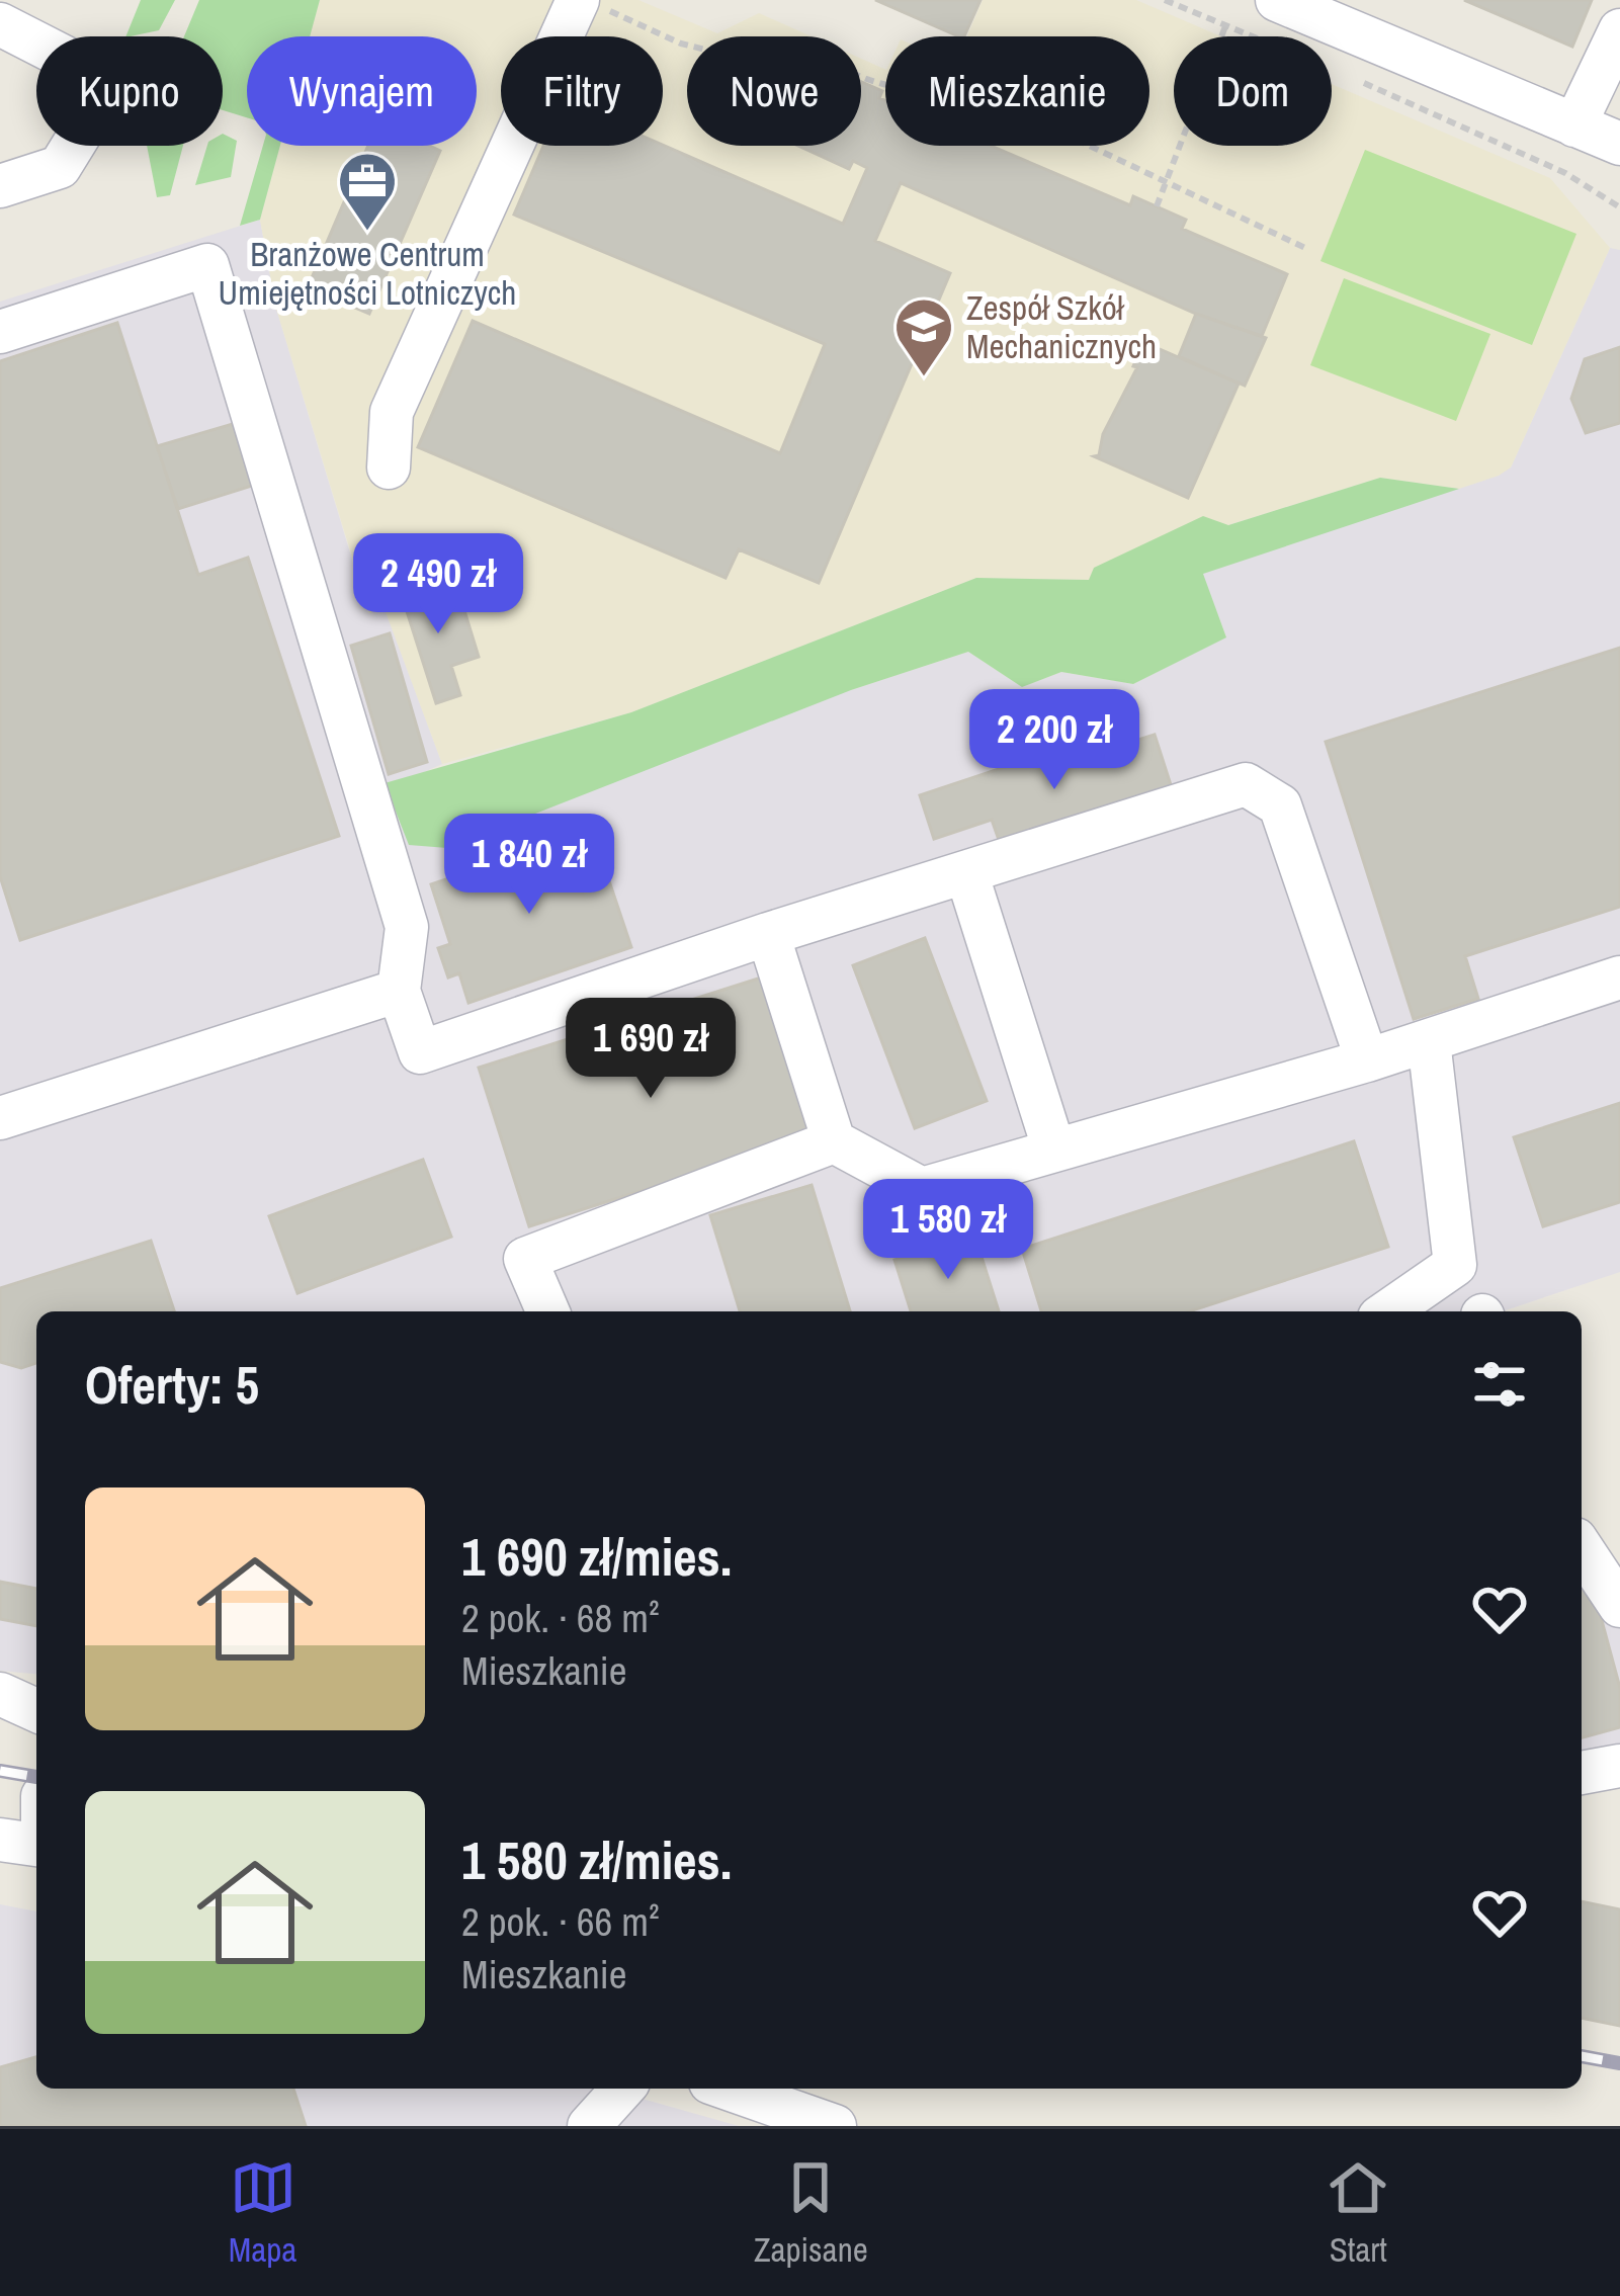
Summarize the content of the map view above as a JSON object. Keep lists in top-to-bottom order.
{
  "places": {
    "office": ["Branżowe Centrum Umiejętności Lotniczych"],
    "school or university": ["Zespół Szkół Mechanicznych"]
  },
  "page": {
    "chip": [
      "Kupno",
      "Wynajem",
      "Filtry",
      "Nowe",
      "Mieszkanie",
      "Dom"
    ],
    "price": [
      "2 490 zł",
      "2 200 zł",
      "1 840 zł",
      "1 690 zł",
      "1 580 zł"
    ],
    "heading": "Oferty: 5",
    "list": [
      {
        "name": "1 690 zł/mies.",
        "note": "2 pok. · 68 m² · Mieszkanie"
      },
      {
        "name": "1 580 zł/mies.",
        "note": "2 pok. · 66 m² · Mieszkanie"
      }
    ],
    "tabs": ["Mapa", "Zapisane", "Start"]
  }
}
